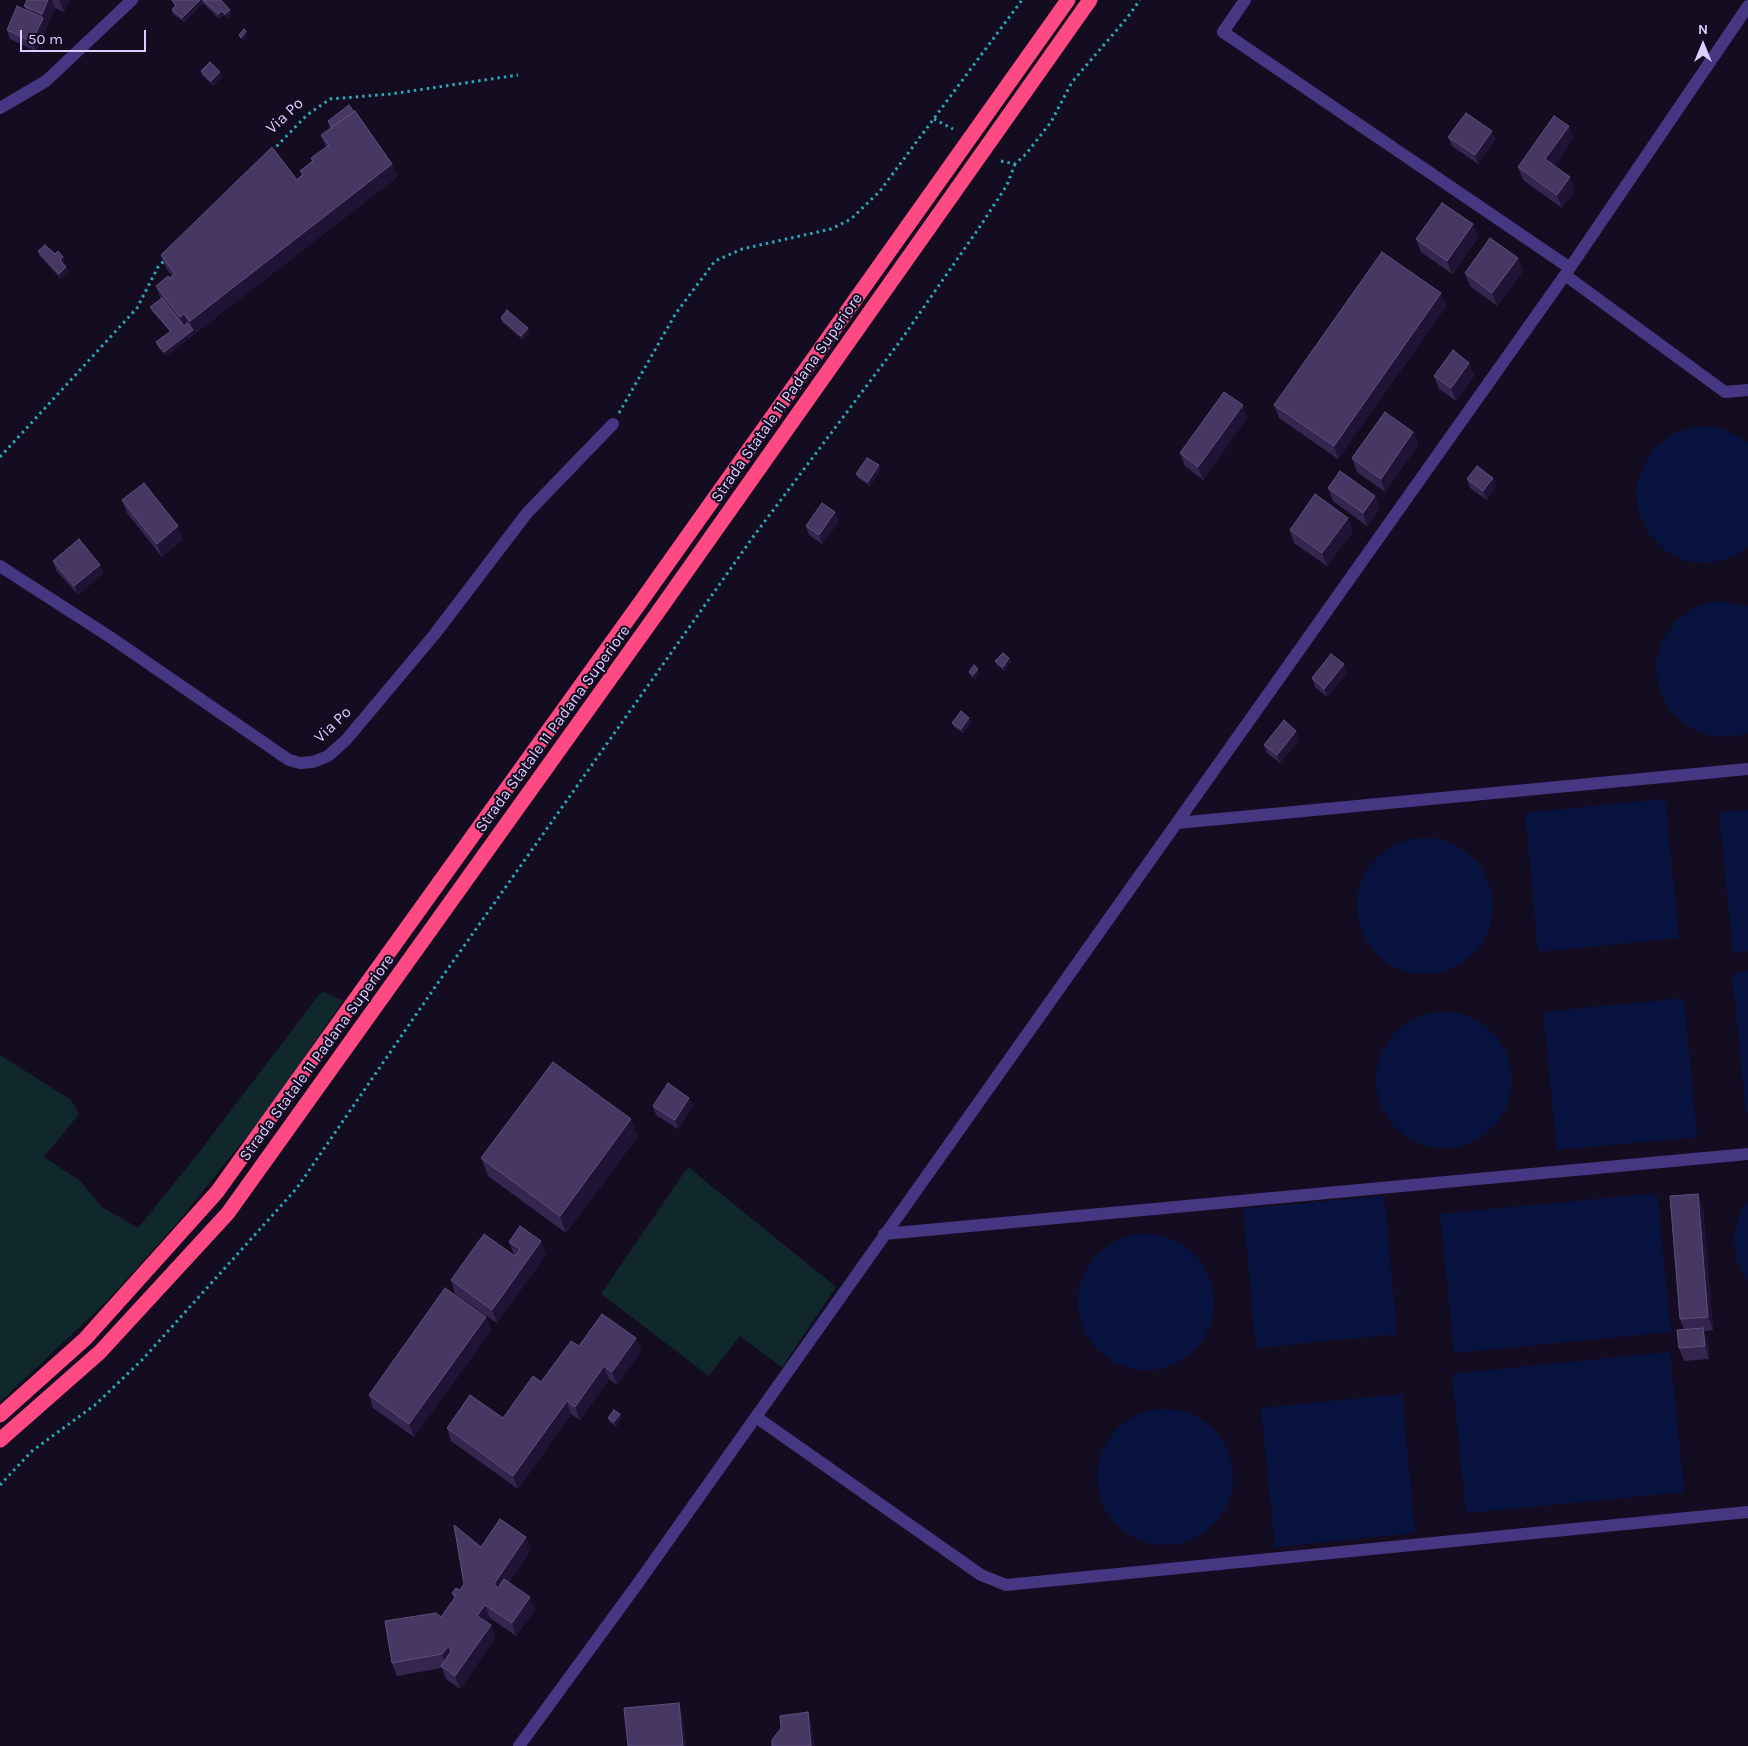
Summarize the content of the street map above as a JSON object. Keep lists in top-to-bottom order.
{
  "streets": {
    "highway": ["Strada Statale 11 Padana Superiore"],
    "street": ["Via Po"]
  },
  "scale_bar": "50 m",
  "north": "top"
}
